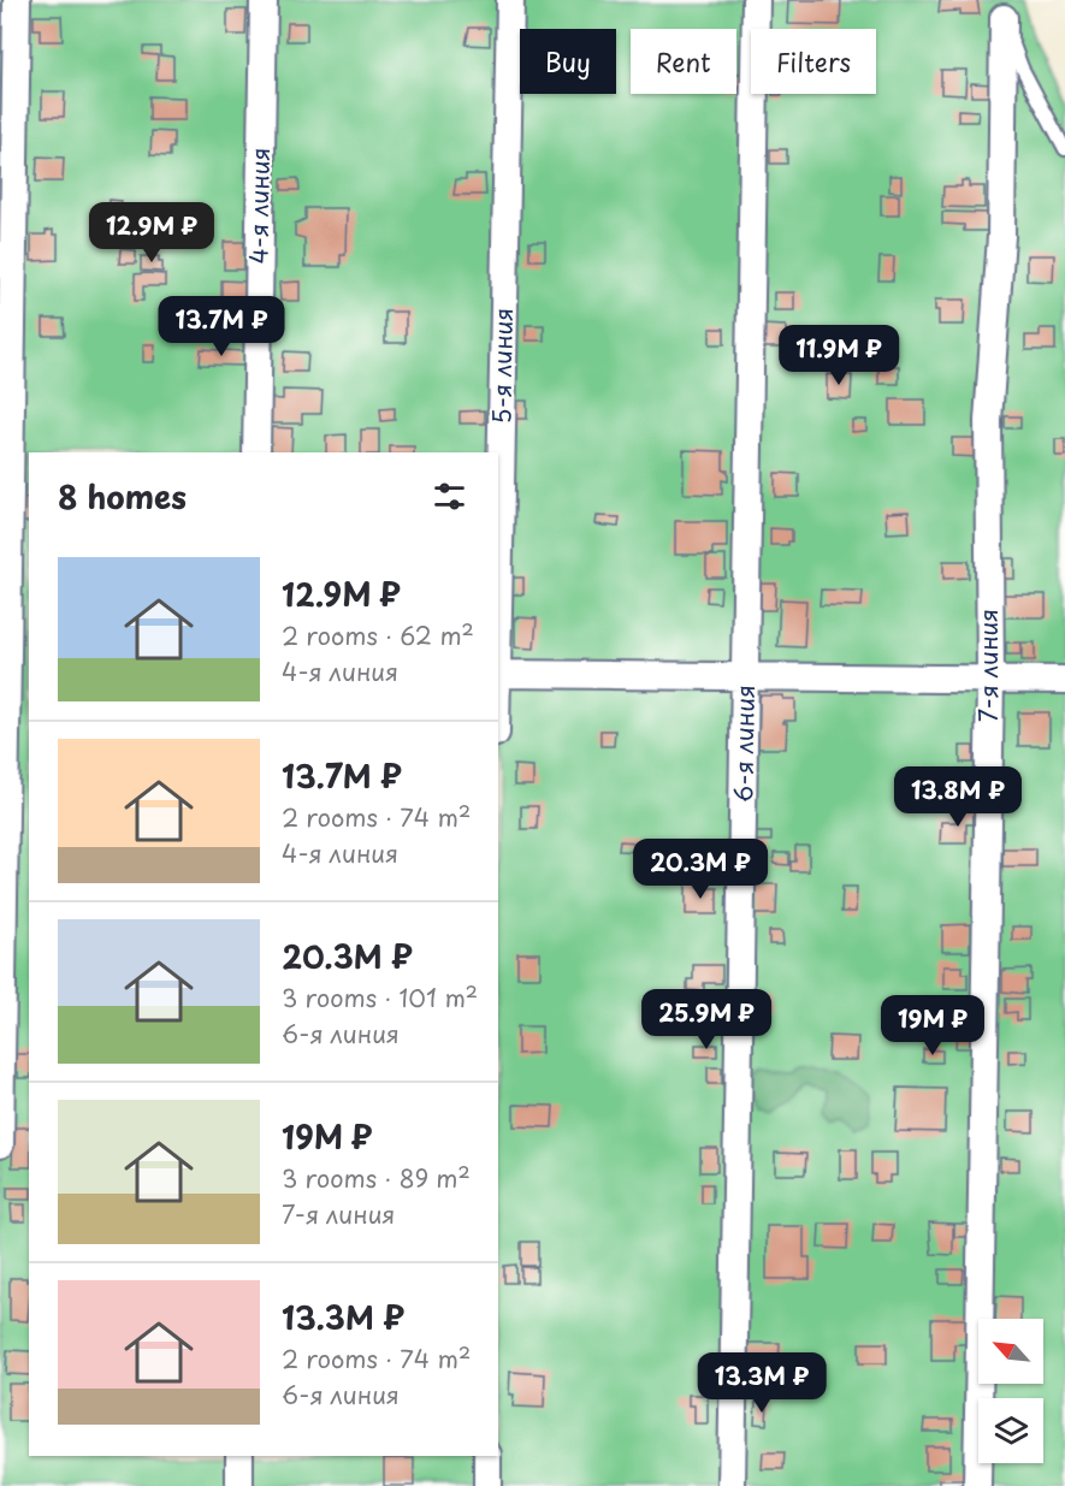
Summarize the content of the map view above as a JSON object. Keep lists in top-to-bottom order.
{
  "streets": {
    "street": [
      "4-я линия",
      "5-я линия",
      "7-я линия",
      "6-я линия"
    ]
  },
  "north": "top left",
  "page": {
    "chip": ["Buy", "Rent", "Filters"],
    "price": [
      "12.9M ₽",
      "13.7M ₽",
      "11.9M ₽",
      "13.8M ₽",
      "20.3M ₽",
      "25.9M ₽",
      "19M ₽",
      "13.3M ₽"
    ],
    "heading": "8 homes",
    "list": [
      {
        "name": "12.9M ₽",
        "note": "2 rooms · 62 m² · 4-я линия"
      },
      {
        "name": "13.7M ₽",
        "note": "2 rooms · 74 m² · 4-я линия"
      },
      {
        "name": "20.3M ₽",
        "note": "3 rooms · 101 m² · 6-я линия"
      },
      {
        "name": "19M ₽",
        "note": "3 rooms · 89 m² · 7-я линия"
      },
      {
        "name": "13.3M ₽",
        "note": "2 rooms · 74 m² · 6-я линия"
      }
    ]
  }
}
